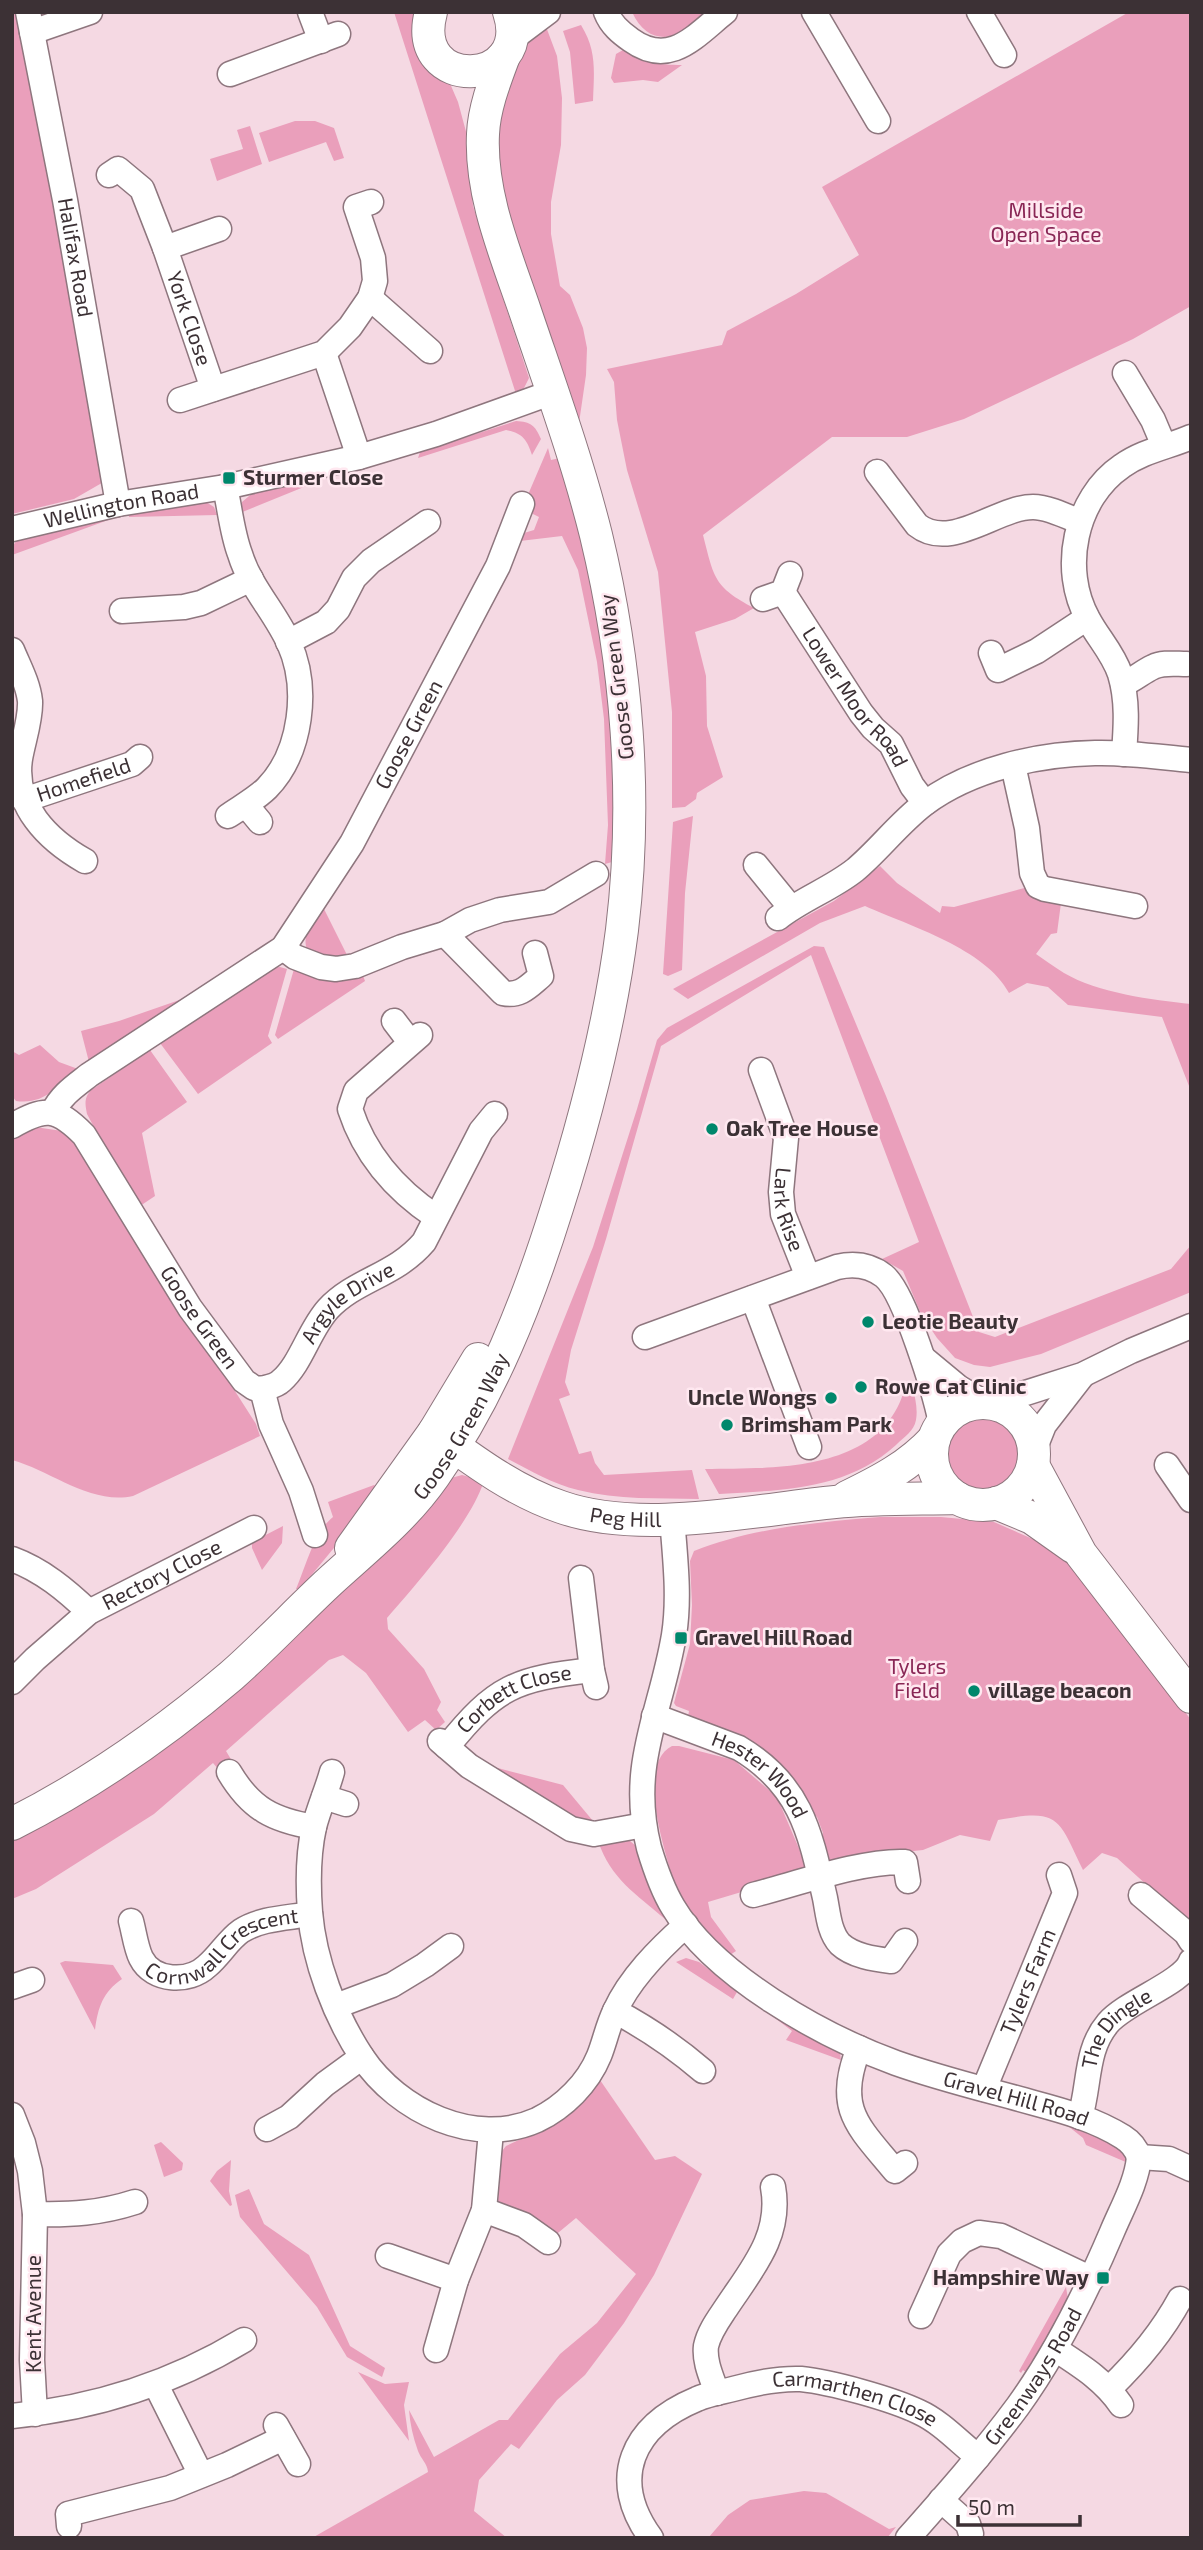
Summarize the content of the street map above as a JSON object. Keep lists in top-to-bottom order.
{
  "streets": {
    "main road": ["Goose Green Way", "Peg Hill"],
    "street": [
      "Halifax Road",
      "York Close",
      "Wellington Road",
      "Lower Moor Road",
      "Goose Green",
      "Homefield",
      "Lark Rise",
      "Argyle Drive",
      "Rectory Close",
      "Corbett Close",
      "Hester Wood",
      "Cornwall Crescent",
      "Tylers Farm",
      "The Dingle",
      "Gravel Hill Road",
      "Kent Avenue",
      "Greenways Road",
      "Carmarthen Close"
    ]
  },
  "crossings": [
    ["Halifax Road", "Wellington Road"],
    ["Wellington Road", "Goose Green Way"],
    ["Goose Green Way", "Peg Hill"],
    ["Goose Green", "Argyle Drive"],
    ["Lark Rise", "Peg Hill"],
    ["Peg Hill", "Gravel Hill Road"],
    ["Corbett Close", "Gravel Hill Road"],
    ["Hester Wood", "Gravel Hill Road"],
    ["Cornwall Crescent", "Gravel Hill Road"],
    ["Tylers Farm", "Gravel Hill Road"],
    ["The Dingle", "Gravel Hill Road"],
    ["Gravel Hill Road", "Greenways Road"],
    ["Greenways Road", "Carmarthen Close"]
  ],
  "parks": ["Millside Open Space", "Tylers Field"],
  "places": {
    "transit": ["Sturmer Close", "Gravel Hill Road", "Hampshire Way"],
    "other": [
      "Oak Tree House",
      "Leotie Beauty",
      "Rowe Cat Clinic",
      "Uncle Wongs",
      "Brimsham Park",
      "village beacon"
    ]
  },
  "scale_bar": "50 m"
}
